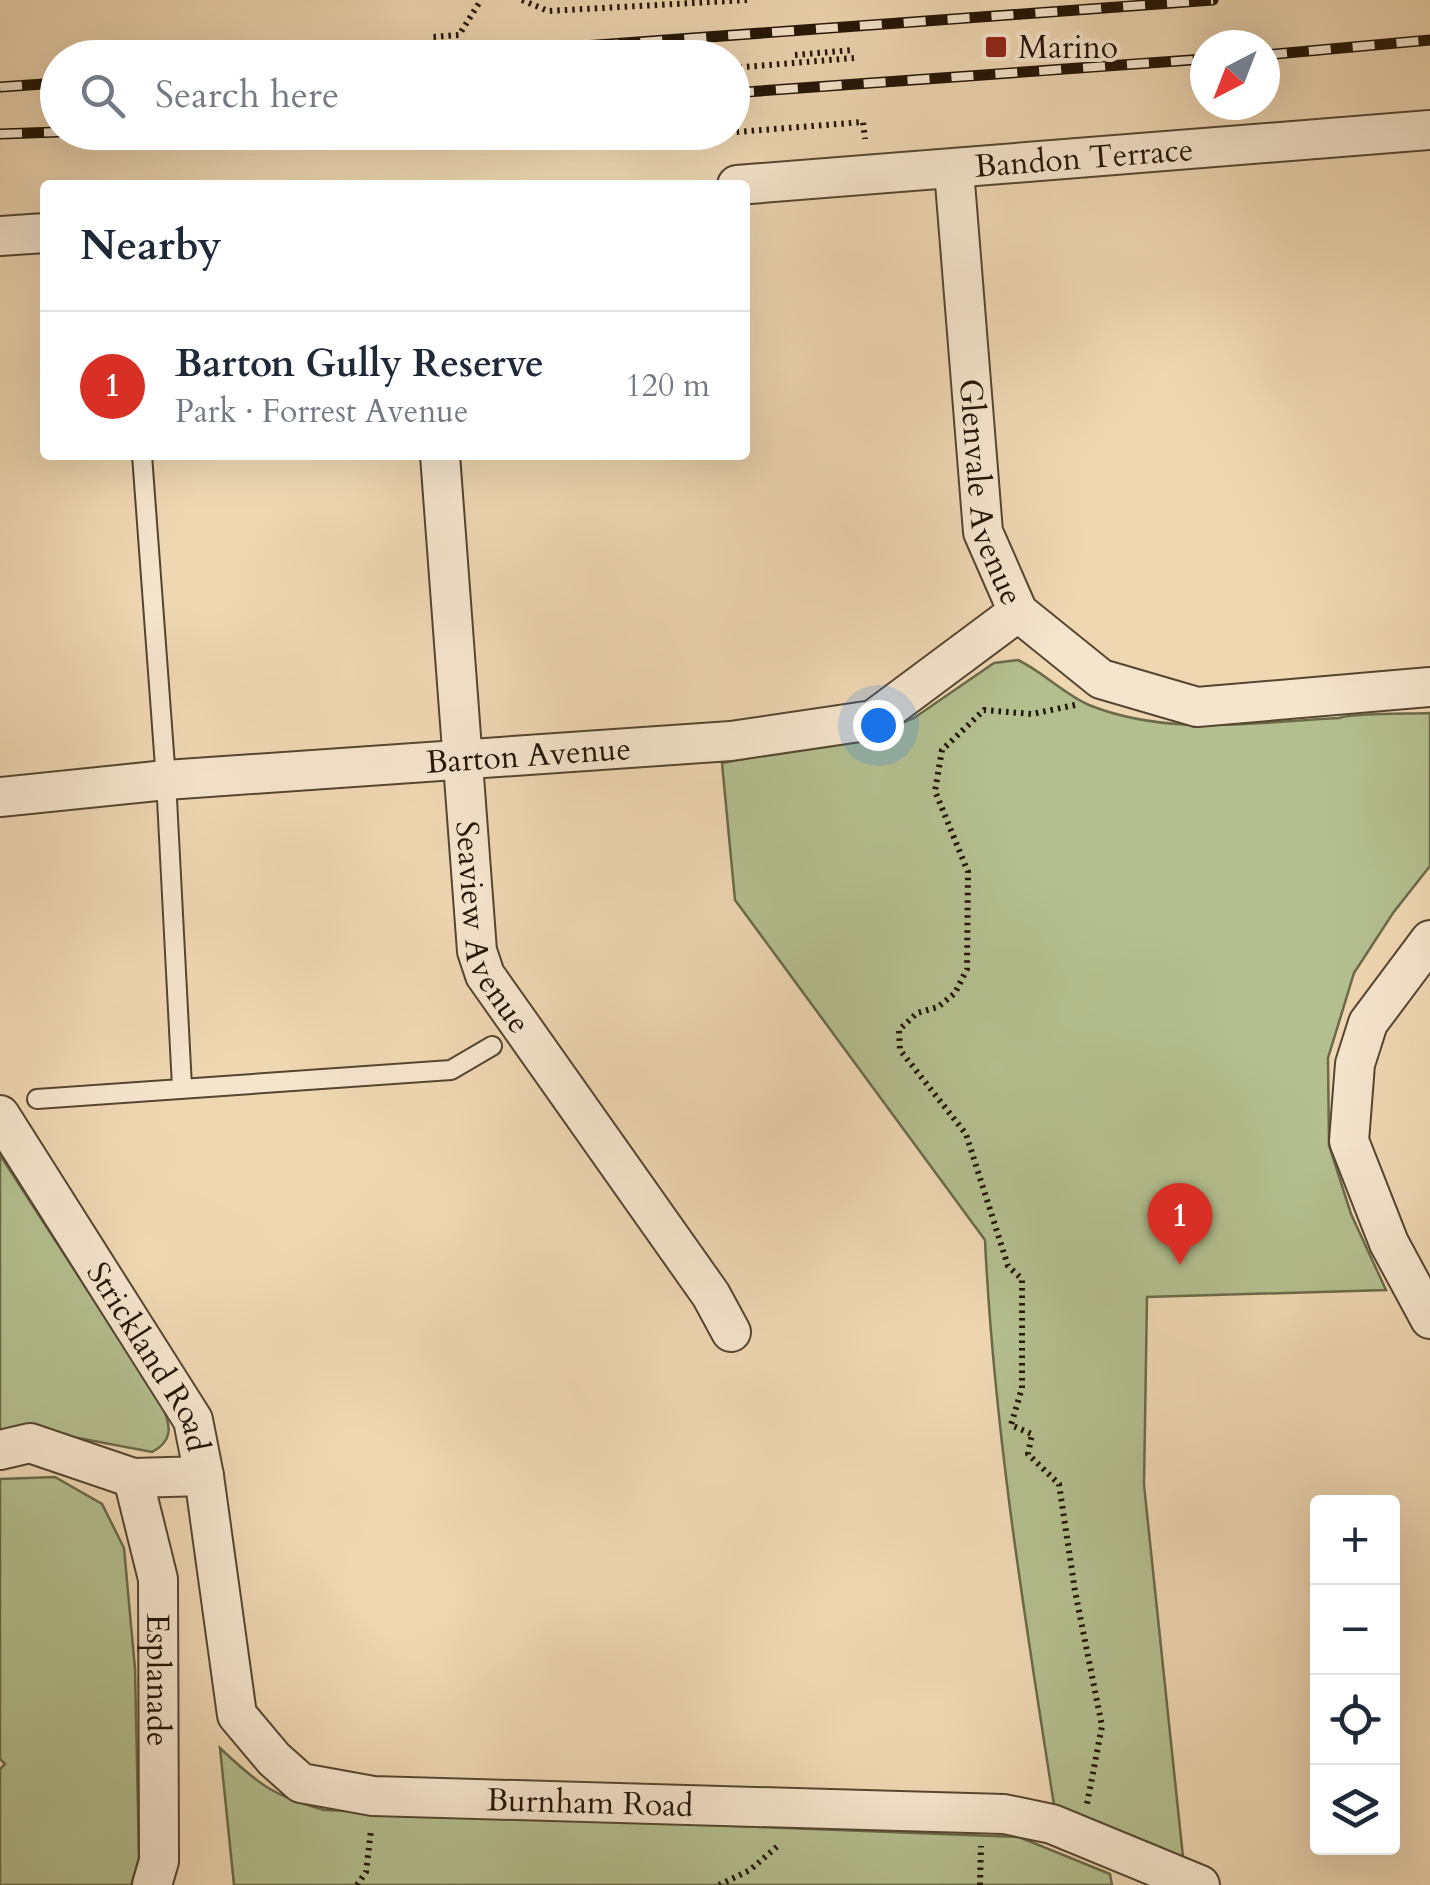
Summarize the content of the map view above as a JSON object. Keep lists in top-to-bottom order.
{
  "streets": {
    "street": [
      "Bandon Terrace",
      "Glenvale Avenue",
      "Barton Avenue",
      "Seaview Avenue",
      "Strickland Road",
      "Esplanade",
      "Burnham Road"
    ]
  },
  "crossings": [
    ["Bandon Terrace", "Glenvale Avenue"],
    ["Glenvale Avenue", "Barton Avenue"],
    ["Barton Avenue", "Seaview Avenue"],
    ["Strickland Road", "Esplanade"],
    ["Strickland Road", "Burnham Road"]
  ],
  "places": {
    "transit": ["Marino"]
  },
  "north": "bottom left",
  "page": {
    "search": "Search here",
    "heading": "Nearby",
    "list": [
      {
        "mark": "1",
        "name": "Barton Gully Reserve",
        "note": "Park · Forrest Avenue",
        "value": "120 m"
      }
    ],
    "pins": "1",
    "map_buttons": ["+", "−"]
  }
}
